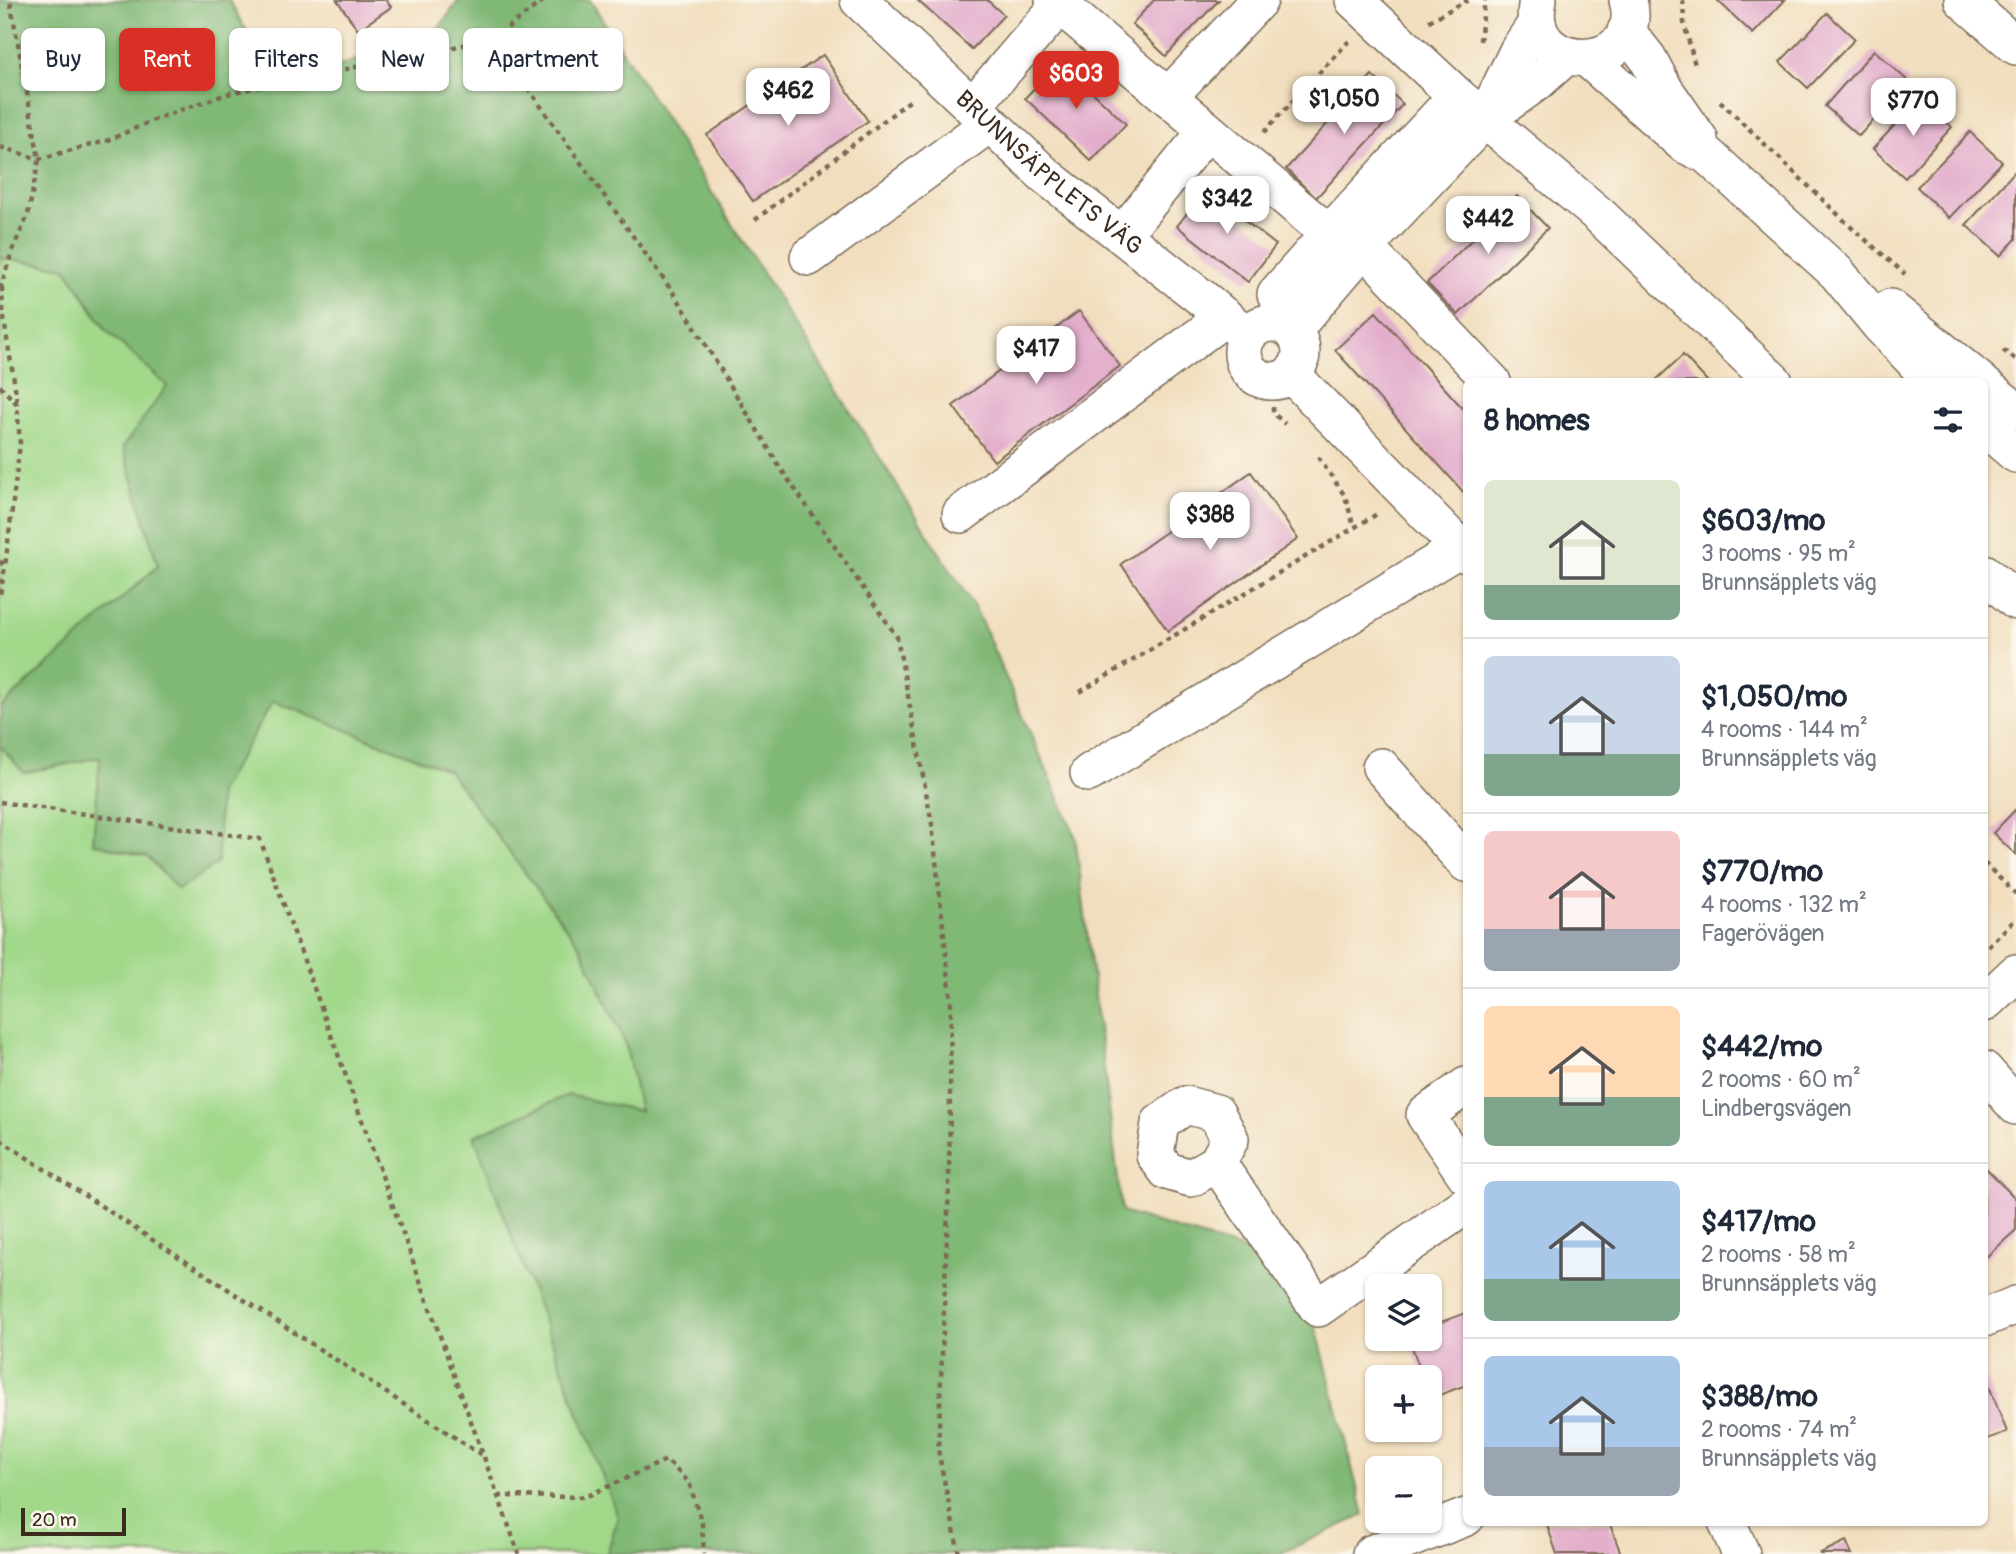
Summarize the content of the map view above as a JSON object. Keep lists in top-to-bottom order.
{
  "streets": {
    "street": ["BRUNNSÄPPLETS VÄG"]
  },
  "scale_bar": "20 m",
  "page": {
    "chip": [
      "Buy",
      "Rent",
      "Filters",
      "New",
      "Apartment"
    ],
    "price": [
      "$603",
      "$462",
      "$1,050",
      "$770",
      "$342",
      "$442",
      "$417",
      "$388"
    ],
    "heading": "8 homes",
    "list": [
      {
        "name": "$603/mo",
        "note": "3 rooms · 95 m² · Brunnsäpplets väg"
      },
      {
        "name": "$1,050/mo",
        "note": "4 rooms · 144 m² · Brunnsäpplets väg"
      },
      {
        "name": "$770/mo",
        "note": "4 rooms · 132 m² · Fagerövägen"
      },
      {
        "name": "$442/mo",
        "note": "2 rooms · 60 m² · Lindbergsvägen"
      },
      {
        "name": "$417/mo",
        "note": "2 rooms · 58 m² · Brunnsäpplets väg"
      },
      {
        "name": "$388/mo",
        "note": "2 rooms · 74 m² · Brunnsäpplets väg"
      }
    ],
    "map_buttons": ["+", "−"],
    "scale": "20 m"
  }
}
